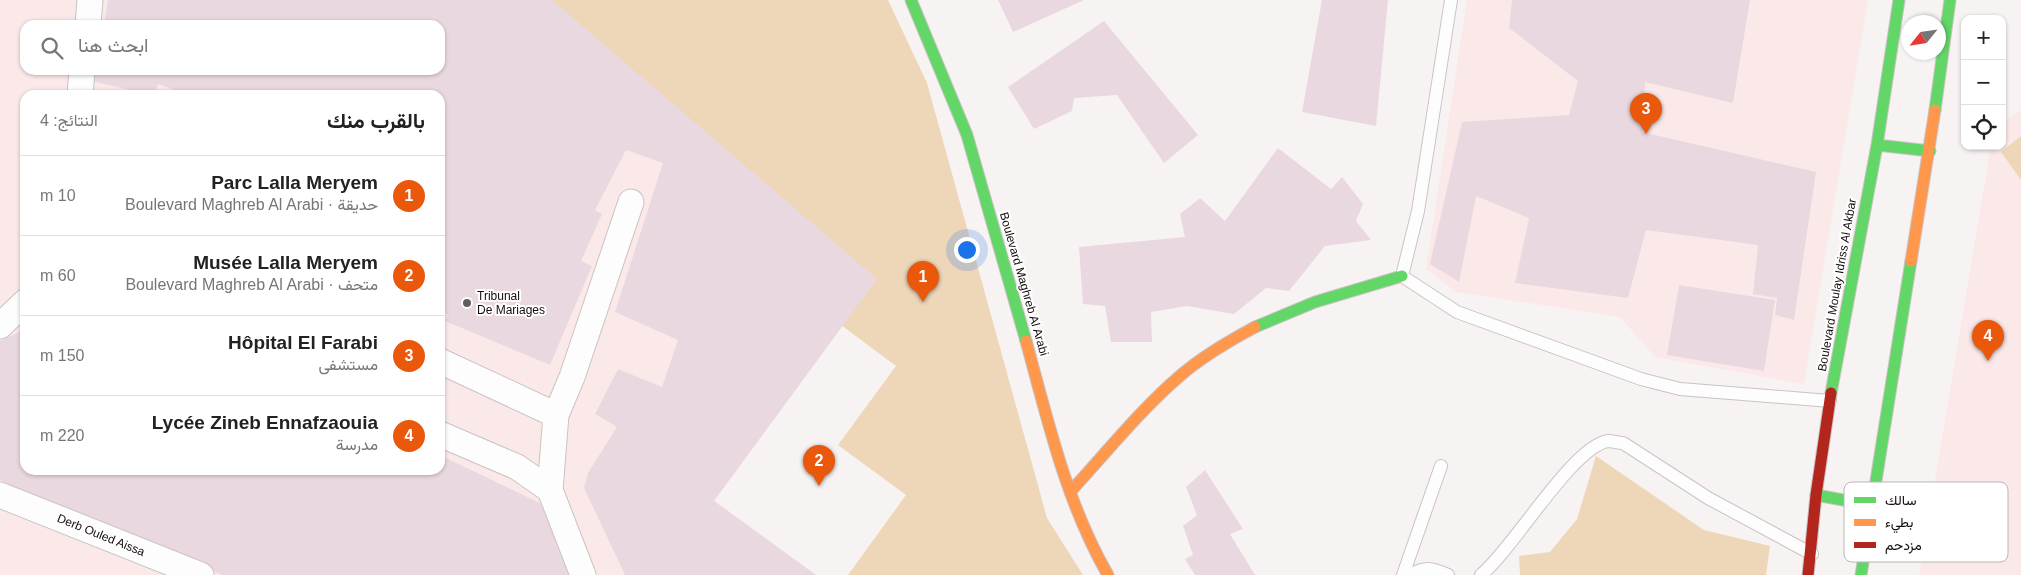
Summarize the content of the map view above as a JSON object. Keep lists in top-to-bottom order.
{
  "streets": {
    "main road": ["Boulevard Maghreb Al Arabi", "Boulevard Moulay Idriss Al Akbar"],
    "street": ["Derb Ouled Aissa"]
  },
  "places": ["Tribunal De Mariages"],
  "legend": ["سالك", "بطيء", "مزدحم"],
  "north": "bottom left",
  "page": {
    "map_buttons": ["+", "−"],
    "search": "ابحث هنا",
    "heading": ["بالقرب منك", "النتائج: 4"],
    "pins": [
      "3",
      "1",
      "4",
      "2"
    ],
    "list": [
      {
        "mark": "1",
        "name": "Parc Lalla Meryem",
        "note": "حديقة · Boulevard Maghreb Al Arabi",
        "value": "10 m"
      },
      {
        "mark": "2",
        "name": "Musée Lalla Meryem",
        "note": "متحف · Boulevard Maghreb Al Arabi",
        "value": "60 m"
      },
      {
        "mark": "3",
        "name": "Hôpital El Farabi",
        "note": "مستشفى",
        "value": "150 m"
      },
      {
        "mark": "4",
        "name": "Lycée Zineb Ennafzaouia",
        "note": "مدرسة",
        "value": "220 m"
      }
    ]
  }
}
